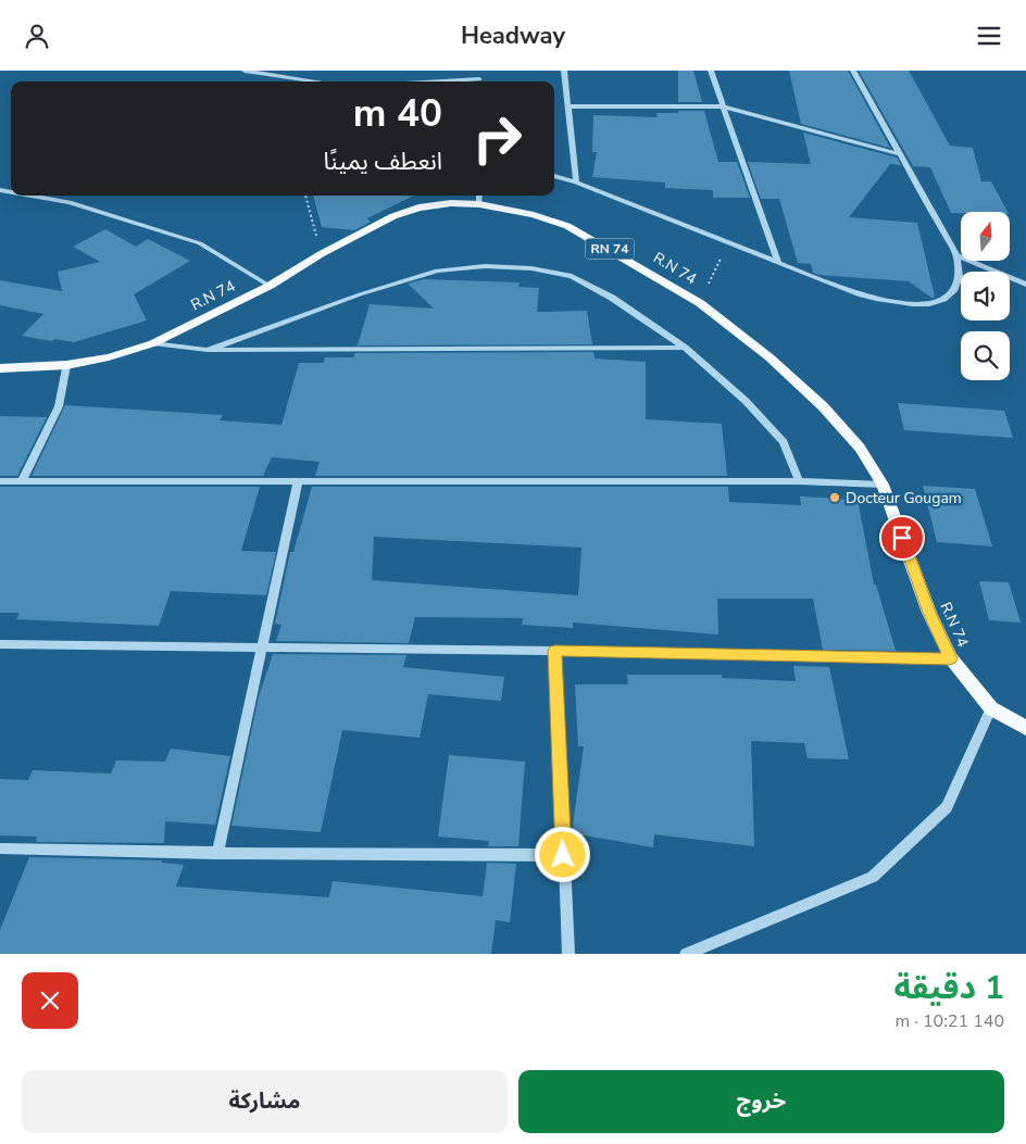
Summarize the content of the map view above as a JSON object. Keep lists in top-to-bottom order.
{
  "streets": {
    "main road": ["RN 74", "R.N 74"]
  },
  "places": ["Docteur Gougam"],
  "north": "top",
  "page": {
    "header": "Headway",
    "turn": ["40 m", "انعطف يمينًا"],
    "heading": ["1 دقيقة", "140 m · 10:21"],
    "buttons": ["خروج", "مشاركة"]
  }
}
